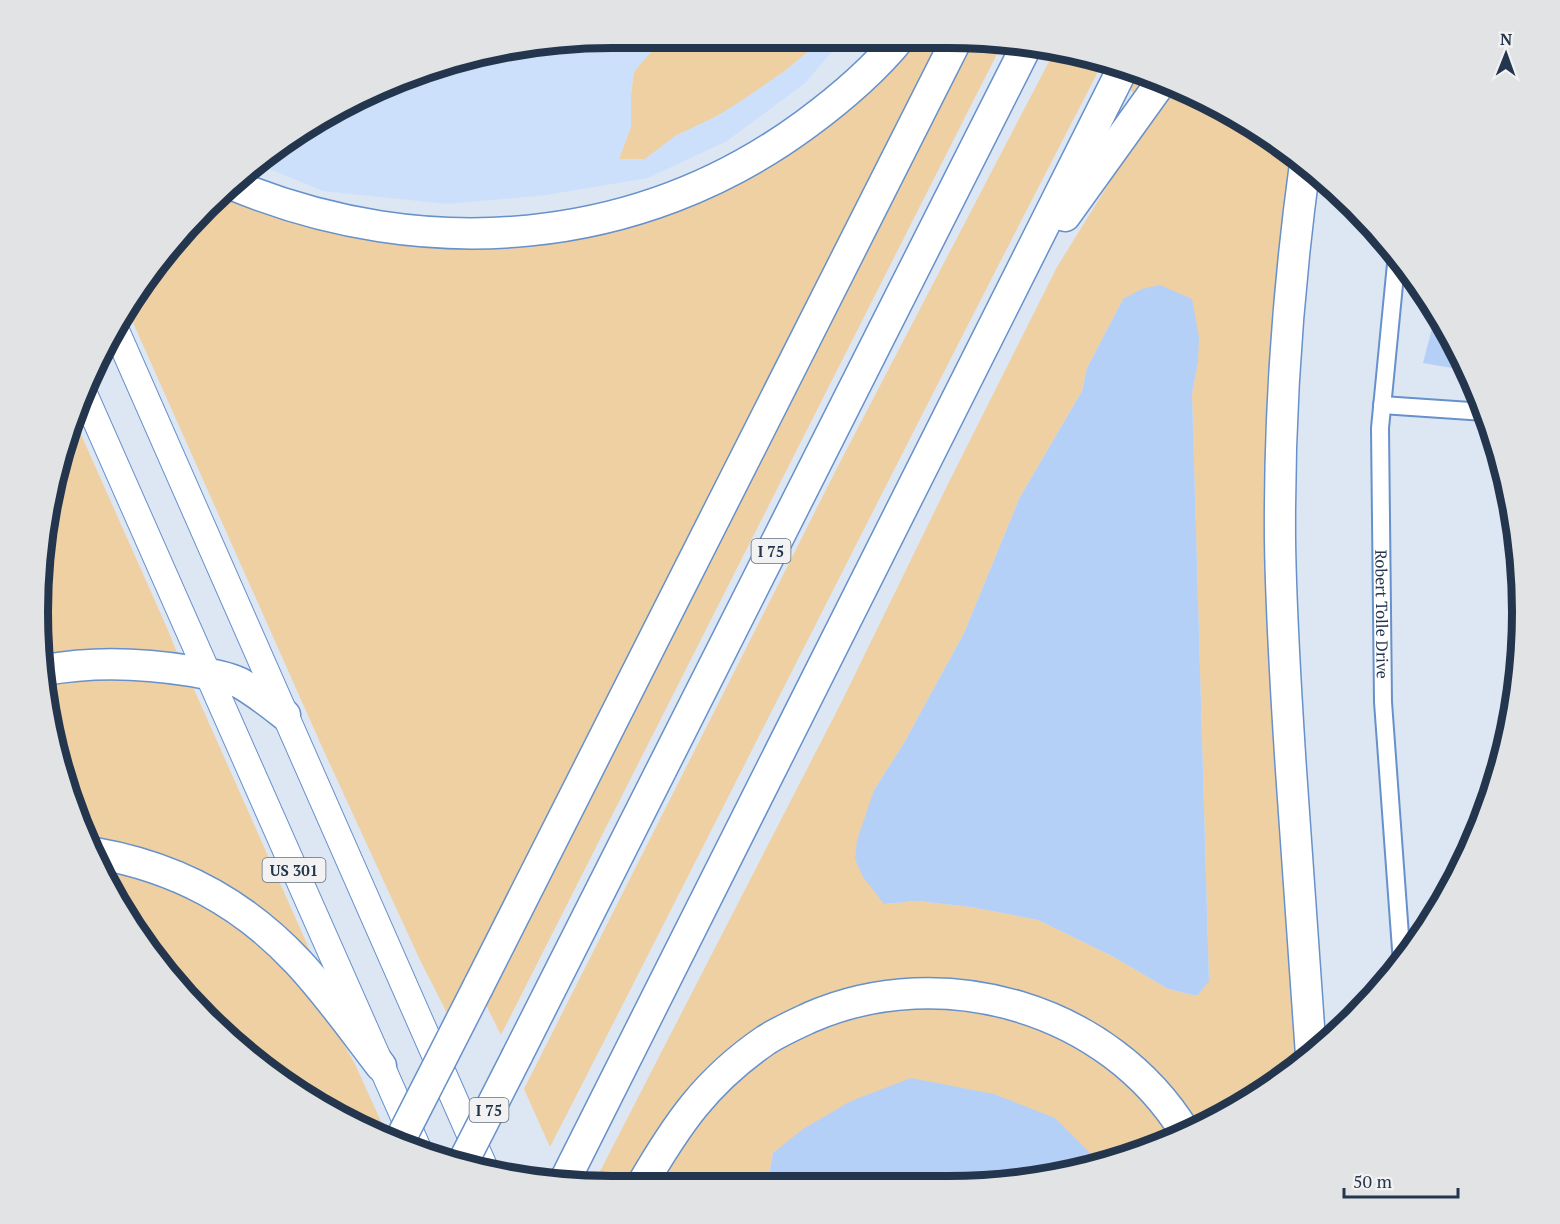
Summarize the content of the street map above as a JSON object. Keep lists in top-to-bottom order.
{
  "streets": {
    "highway": ["I 75"],
    "main road": ["US 301"],
    "street": ["Robert Tolle Drive"]
  },
  "scale_bar": "50 m",
  "north": "top"
}
